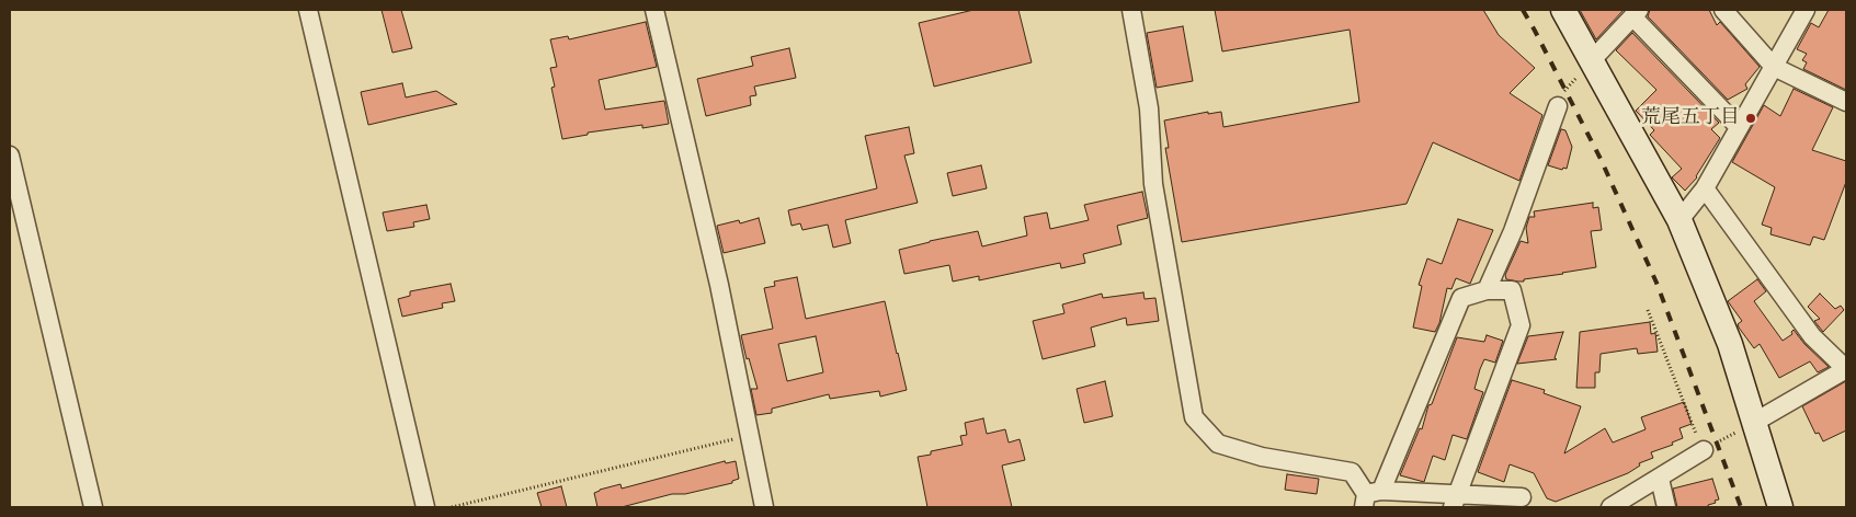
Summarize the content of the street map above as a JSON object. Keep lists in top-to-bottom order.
{
  "places": ["荒尾五丁目"]
}
